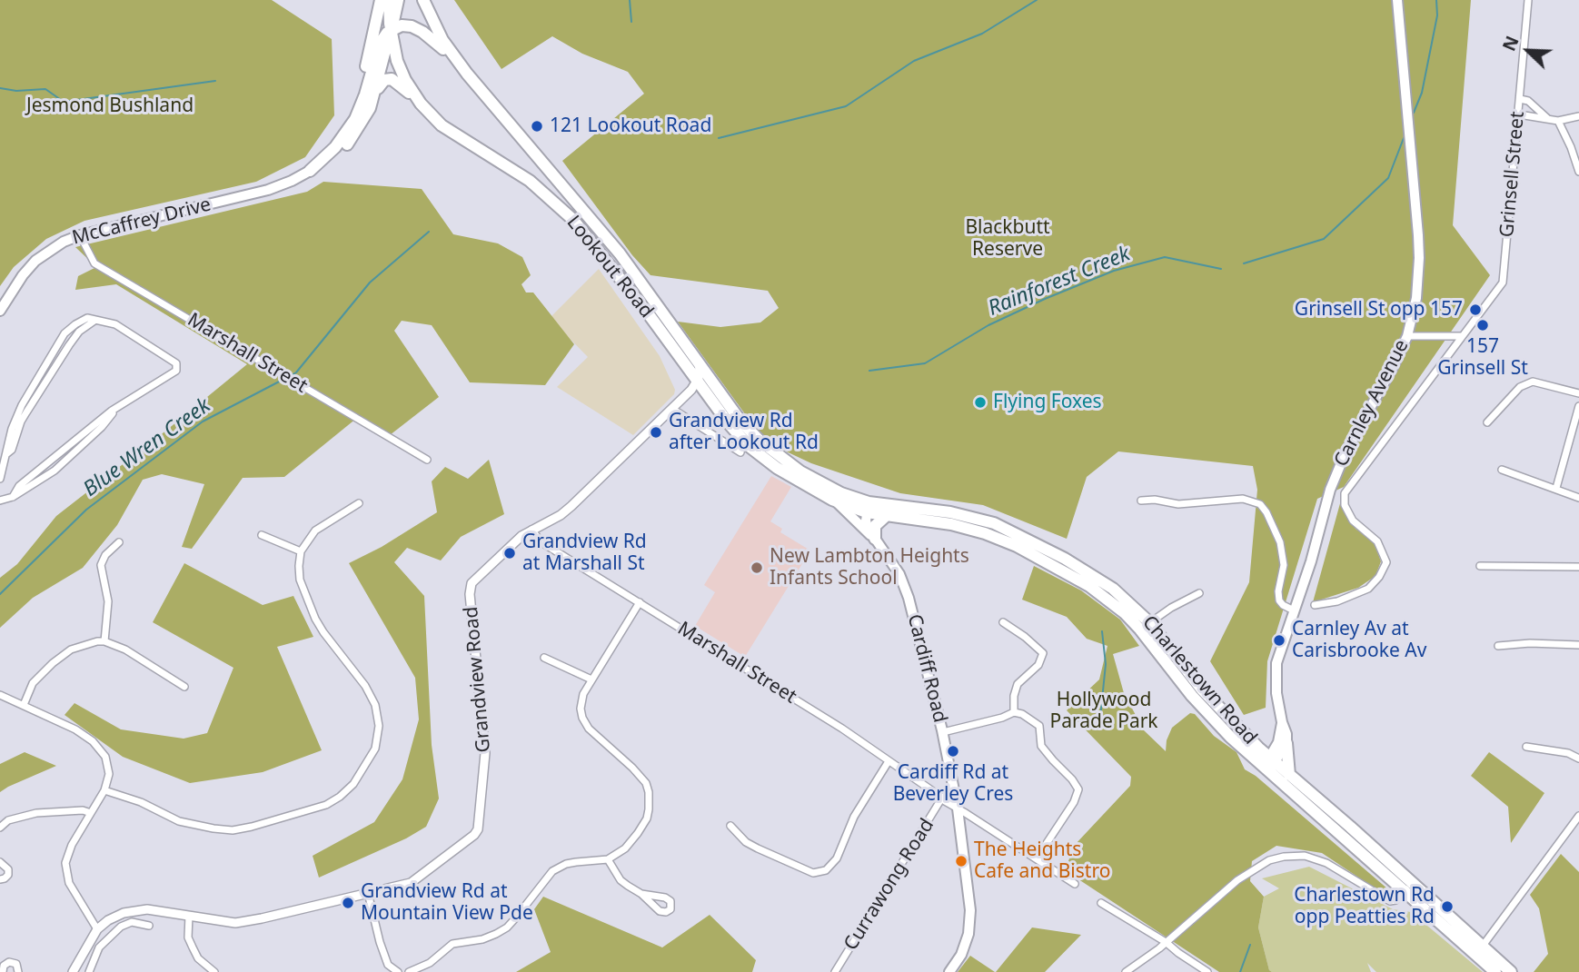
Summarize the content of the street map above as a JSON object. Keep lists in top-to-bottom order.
{
  "streets": {
    "highway": ["Lookout Road", "Charlestown Road"],
    "main road": ["McCaffrey Drive", "Carnley Avenue", "Cardiff Road"],
    "street": [
      "Grinsell Street",
      "Marshall Street",
      "Grandview Road",
      "Currawong Road"
    ]
  },
  "crossings": [
    ["McCaffrey Drive", "Marshall Street"],
    ["Lookout Road", "Cardiff Road"],
    ["Lookout Road", "Grandview Road"],
    ["Lookout Road", "Charlestown Road"],
    ["Marshall Street", "Cardiff Road"],
    ["Marshall Street", "Grandview Road"],
    ["Marshall Street", "Currawong Road"],
    ["Carnley Avenue", "Charlestown Road"],
    ["Cardiff Road", "Charlestown Road"]
  ],
  "water": ["Rainforest Creek", "Blue Wren Creek"],
  "parks": ["Jesmond Bushland", "Blackbutt Reserve", "Hollywood Parade Park"],
  "places": [
    "121 Lookout Road",
    "Grinsell St opp 157",
    "157 Grinsell St",
    "Flying Foxes",
    "Grandview Rd after Lookout Rd",
    "Grandview Rd at Marshall St",
    "New Lambton Heights Infants School",
    "Carnley Av at Carisbrooke Av",
    "Cardiff Rd at Beverley Cres",
    "The Heights Cafe and Bistro",
    "Grandview Rd at Mountain View Pde",
    "Charlestown Rd opp Peatties Rd"
  ],
  "north": "top left"
}
